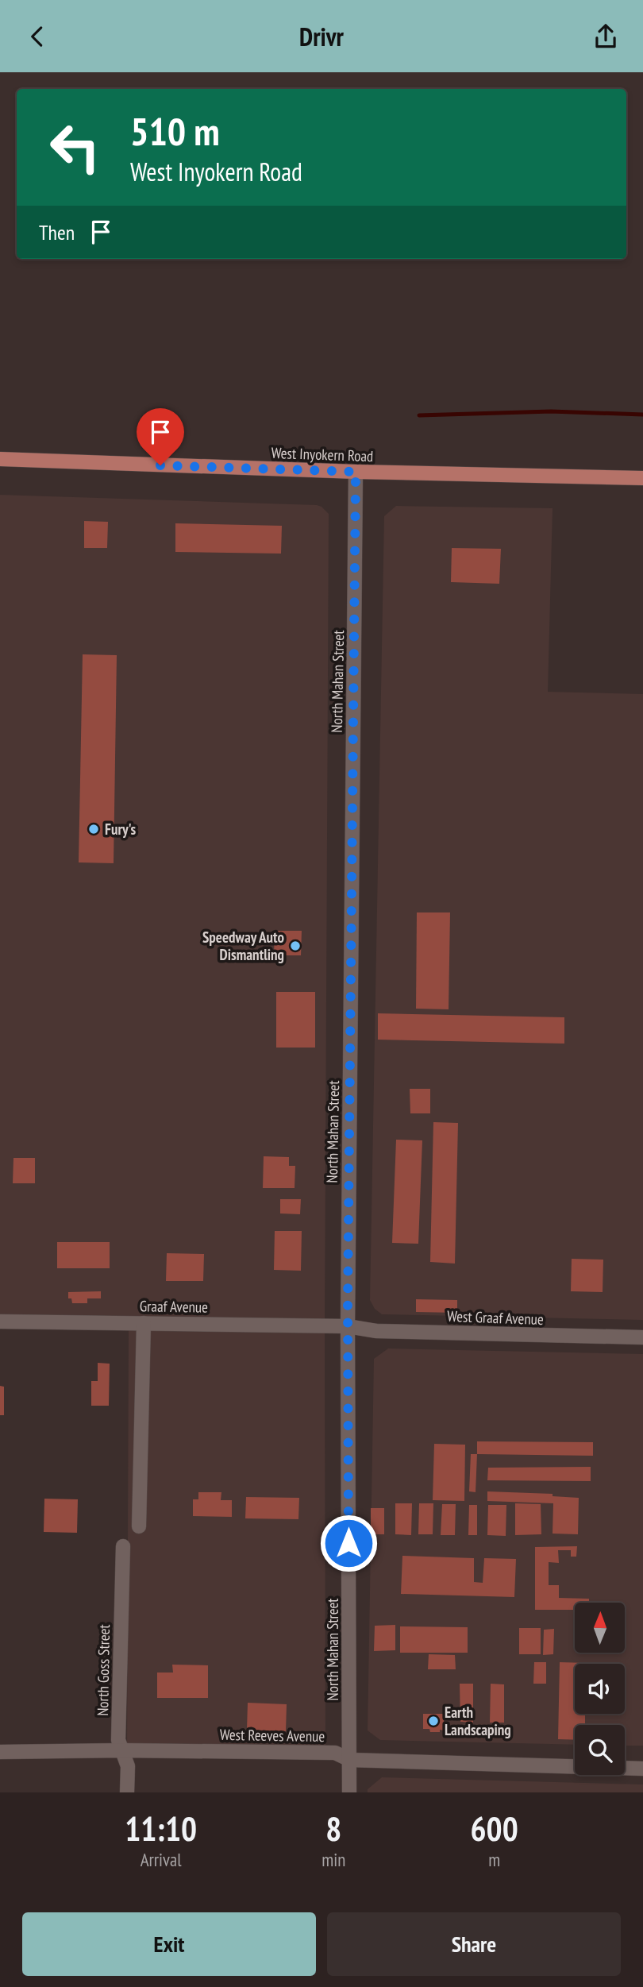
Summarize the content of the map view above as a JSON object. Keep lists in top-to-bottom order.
{
  "streets": {
    "main road": ["West Inyokern Road"],
    "street": [
      "North Mahan Street",
      "Graaf Avenue",
      "West Graaf Avenue",
      "North Goss Street",
      "West Reeves Avenue"
    ]
  },
  "crossings": [
    ["West Inyokern Road", "North Mahan Street"],
    ["North Mahan Street", "Graaf Avenue"],
    ["North Mahan Street", "West Graaf Avenue"],
    ["North Mahan Street", "West Reeves Avenue"],
    ["Graaf Avenue", "West Graaf Avenue"],
    ["North Goss Street", "West Reeves Avenue"]
  ],
  "places": ["Fury's", "Speedway Auto Dismantling", "Earth Landscaping"],
  "north": "top",
  "page": {
    "header": "Drivr",
    "turn": ["510 m", "West Inyokern Road"],
    "then": "Then",
    "eta": [
      "11:10",
      "Arrival",
      "8",
      "min",
      "600",
      "m"
    ],
    "buttons": ["Exit", "Share"]
  }
}
